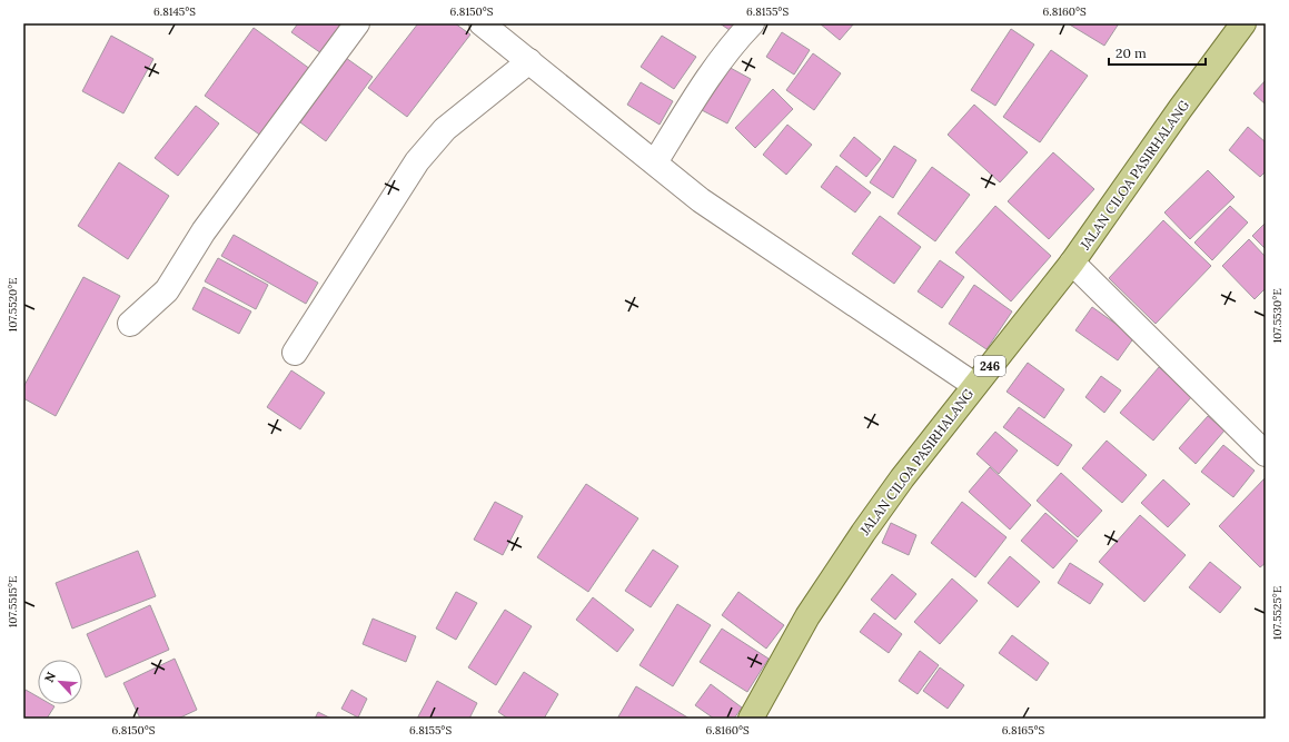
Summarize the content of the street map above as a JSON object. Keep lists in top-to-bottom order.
{
  "streets": {
    "main road": ["JALAN CILOA PASIRHALANG", "246"]
  },
  "scale_bar": "20 m",
  "north": "top left",
  "coordinates": [
    "6.8145°S",
    "6.8150°S",
    "6.8155°S",
    "6.8160°S",
    "107.5520°E",
    "107.5530°E",
    "107.5515°E",
    "107.5525°E",
    "6.8165°S"
  ]
}
